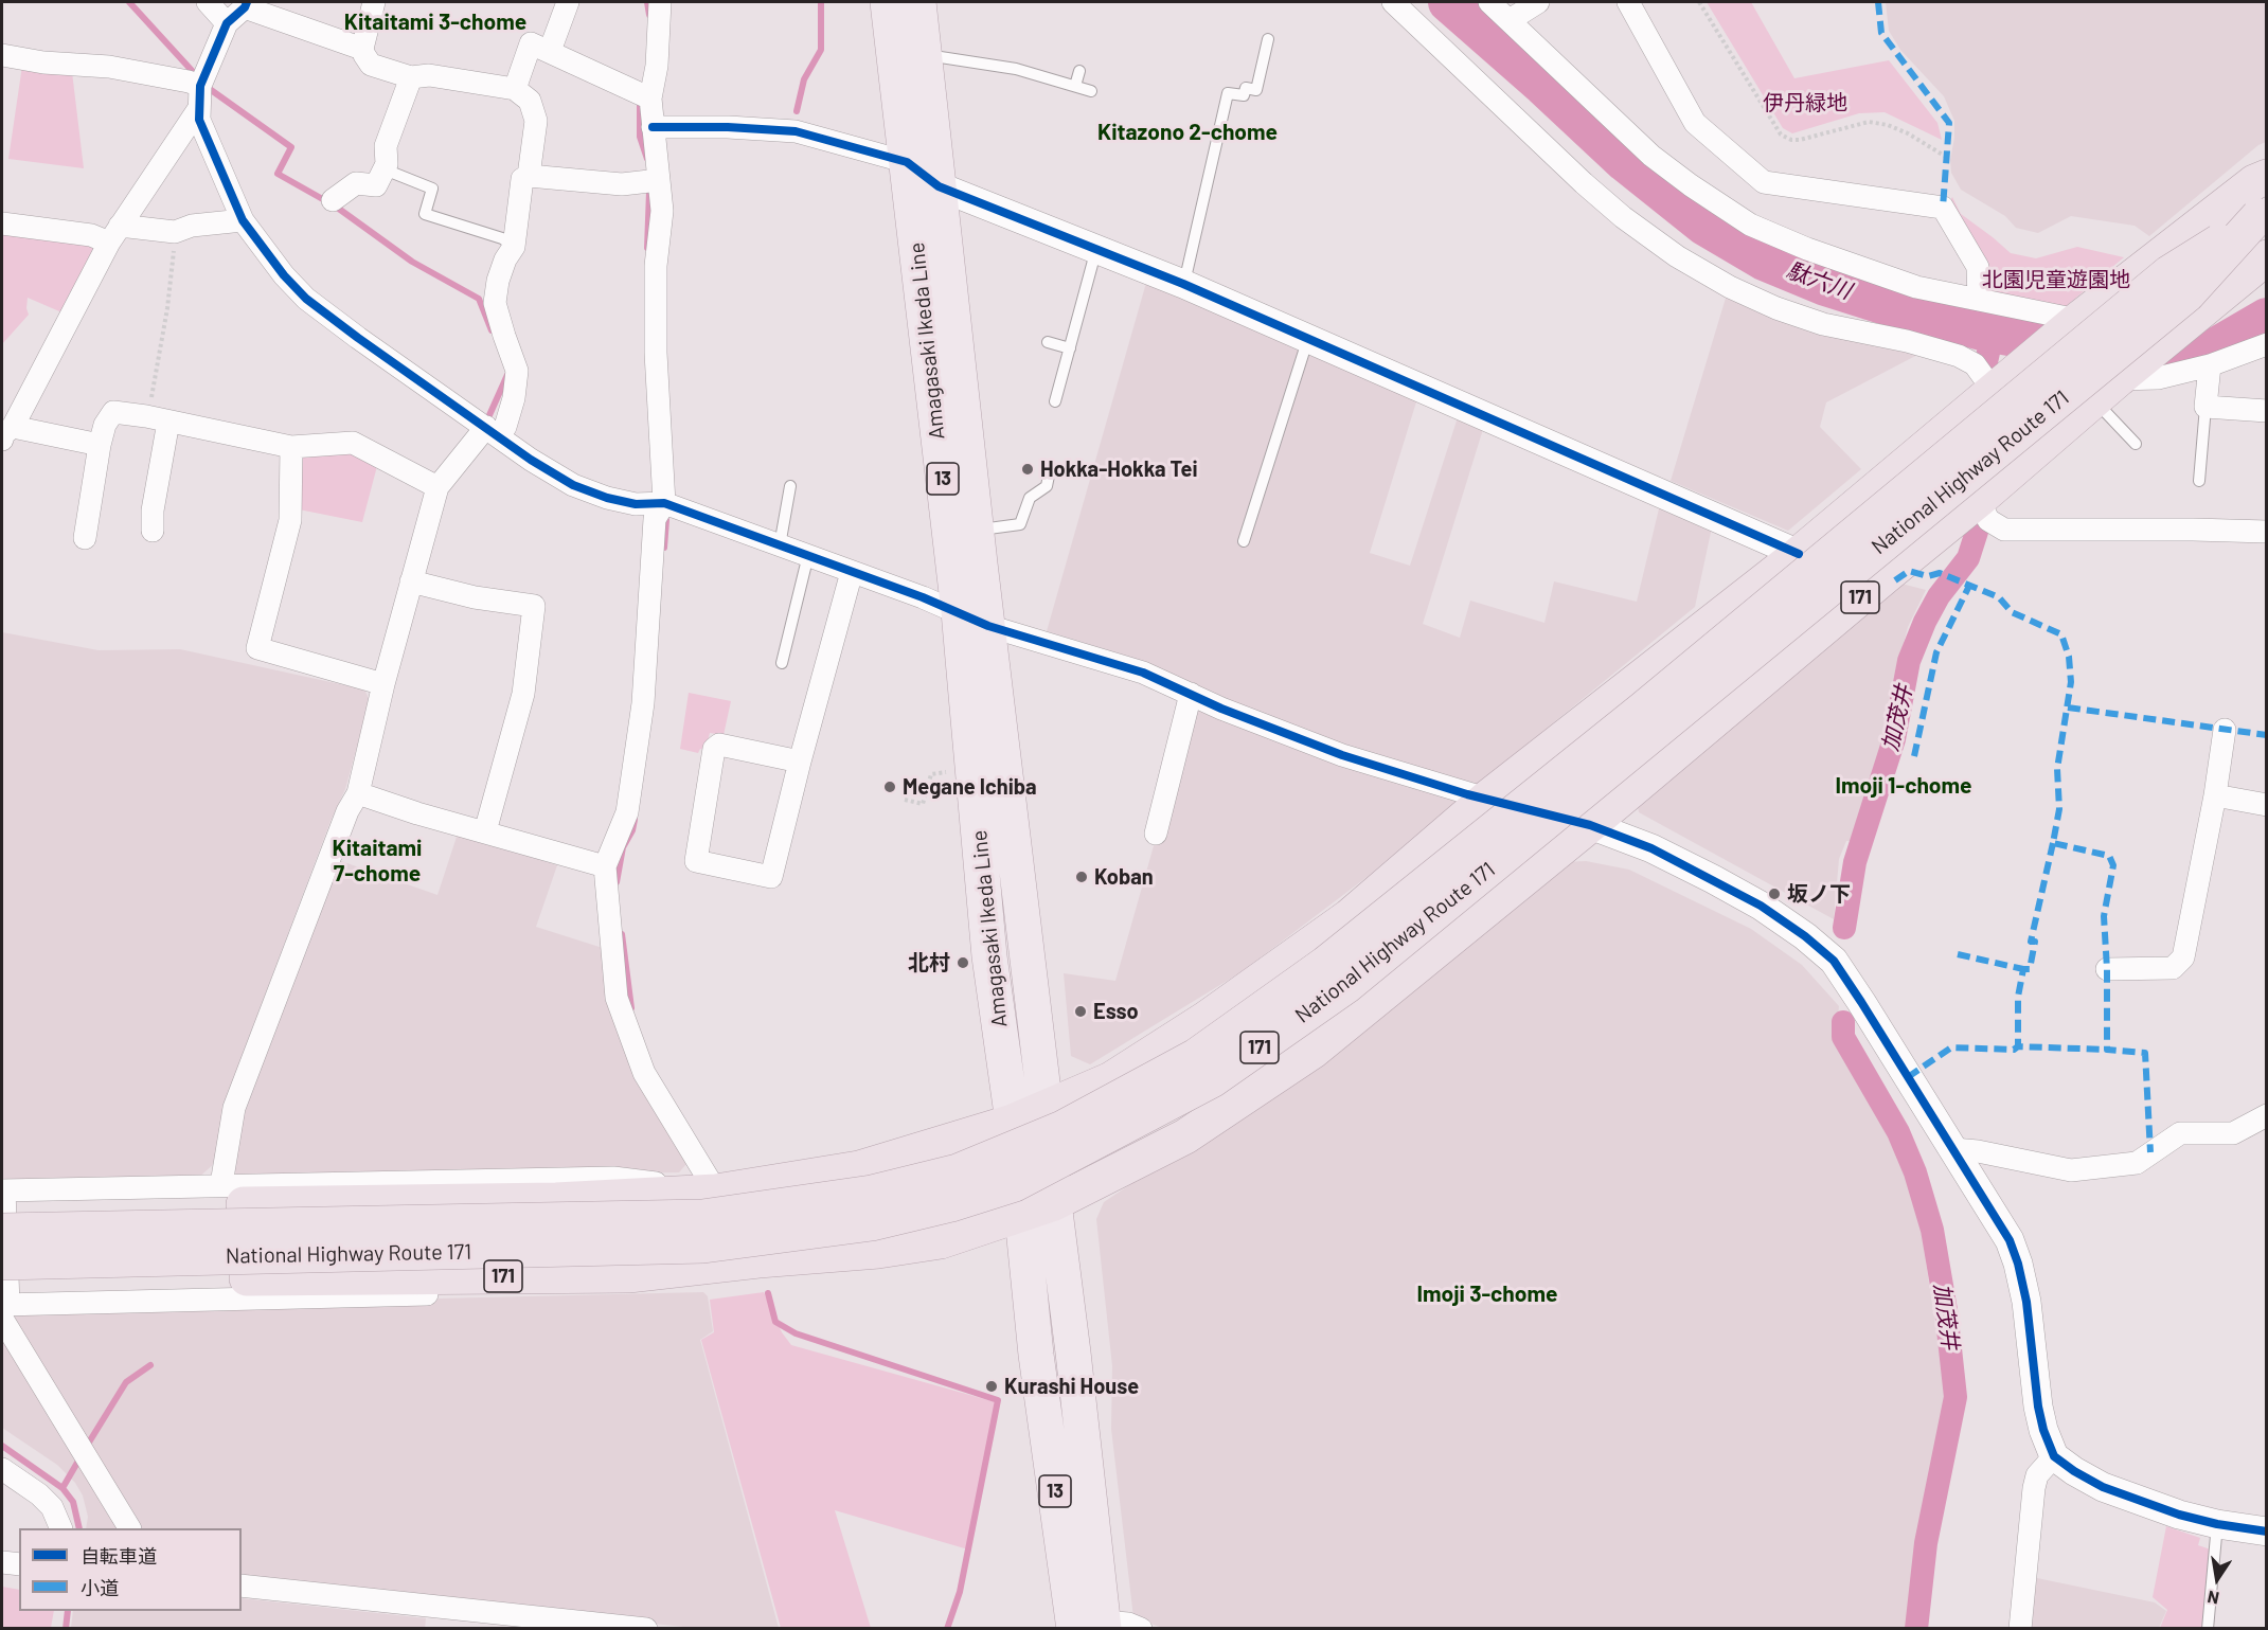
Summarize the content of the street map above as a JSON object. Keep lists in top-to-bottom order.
{
  "streets": {
    "highway": ["National Highway Route 171", "171"],
    "main road": ["Amagasaki Ikeda Line", "13"]
  },
  "crossings": [
    ["Amagasaki Ikeda Line", "171"]
  ],
  "districts": [
    "Kitaitami 3-chome",
    "Kitazono 2-chome",
    "Imoji 1-chome",
    "Kitaitami 7-chome",
    "Imoji 3-chome"
  ],
  "water": ["駄六川", "加茂井"],
  "parks": ["伊丹緑地", "北園児童遊園地"],
  "places": [
    "Hokka-Hokka Tei",
    "Megane Ichiba",
    "Koban",
    "坂ノ下",
    "北村",
    "Esso",
    "Kurashi House"
  ],
  "legend": ["自転車道", "小道"],
  "north": "bottom"
}
